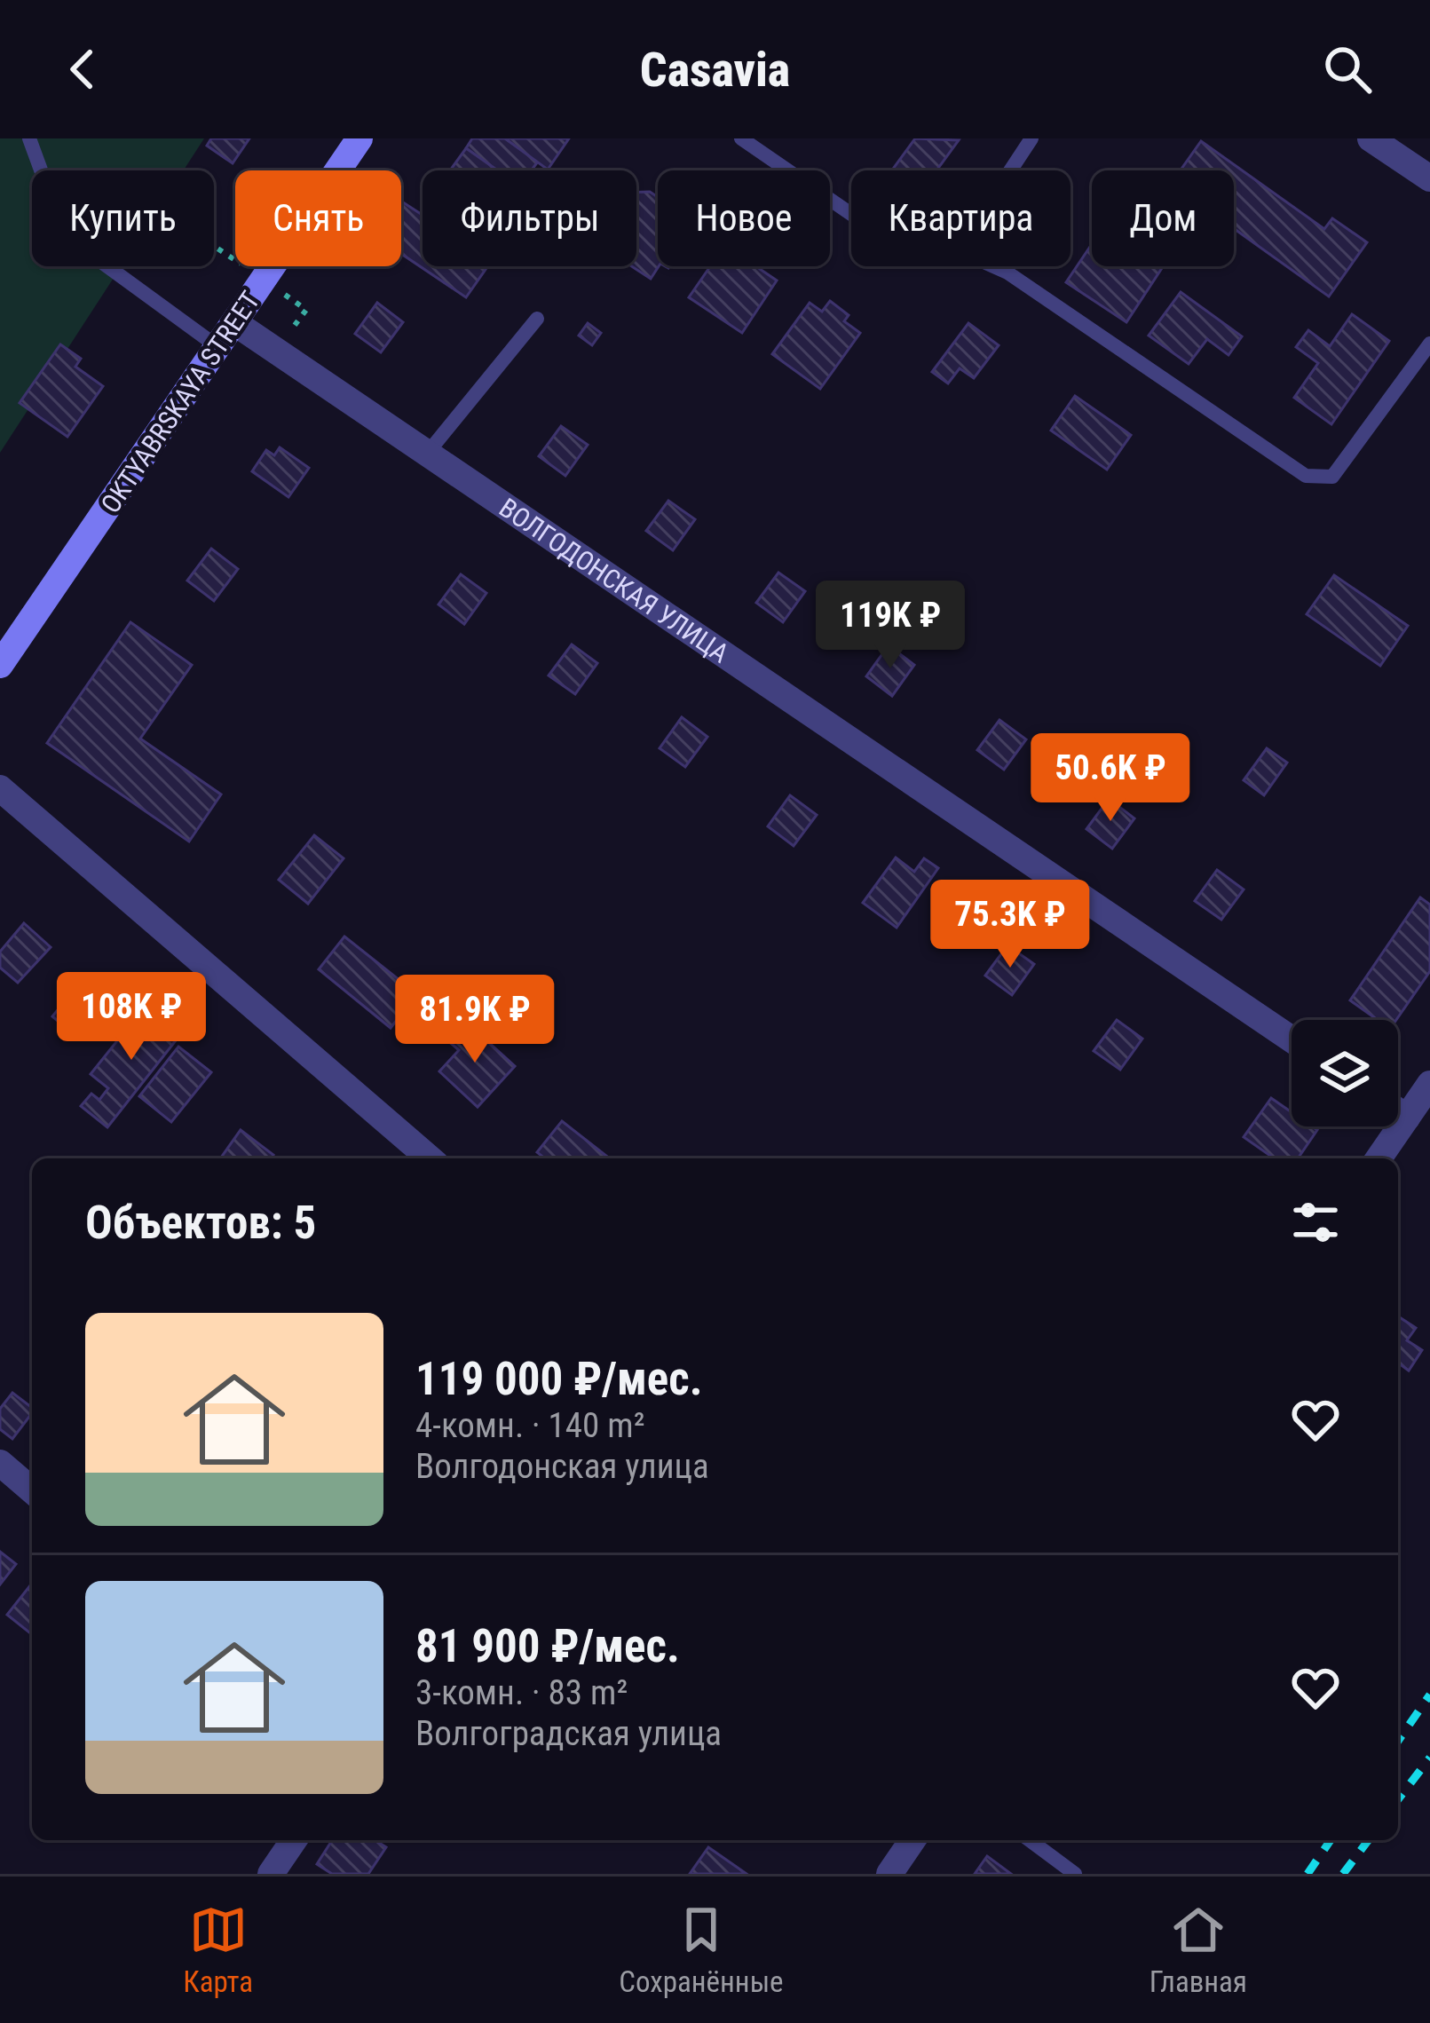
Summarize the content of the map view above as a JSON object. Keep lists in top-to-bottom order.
{
  "streets": {
    "main road": ["OKTYABRSKAYA STREET"],
    "street": ["ВОЛГОДОНСКАЯ УЛИЦА"]
  },
  "crossings": [
    ["OKTYABRSKAYA STREET", "ВОЛГОДОНСКАЯ УЛИЦА"]
  ],
  "page": {
    "header": "Casavia",
    "chip": [
      "Купить",
      "Снять",
      "Фильтры",
      "Новое",
      "Квартира",
      "Дом"
    ],
    "price": [
      "119K ₽",
      "50.6K ₽",
      "75.3K ₽",
      "108K ₽",
      "81.9K ₽"
    ],
    "heading": "Объектов: 5",
    "list": [
      {
        "name": "119 000 ₽/мес.",
        "note": "4-комн. · 140 m² · Волгодонская улица"
      },
      {
        "name": "81 900 ₽/мес.",
        "note": "3-комн. · 83 m² · Волгоградская улица"
      }
    ],
    "tabs": ["Карта", "Сохранённые", "Главная"]
  }
}
